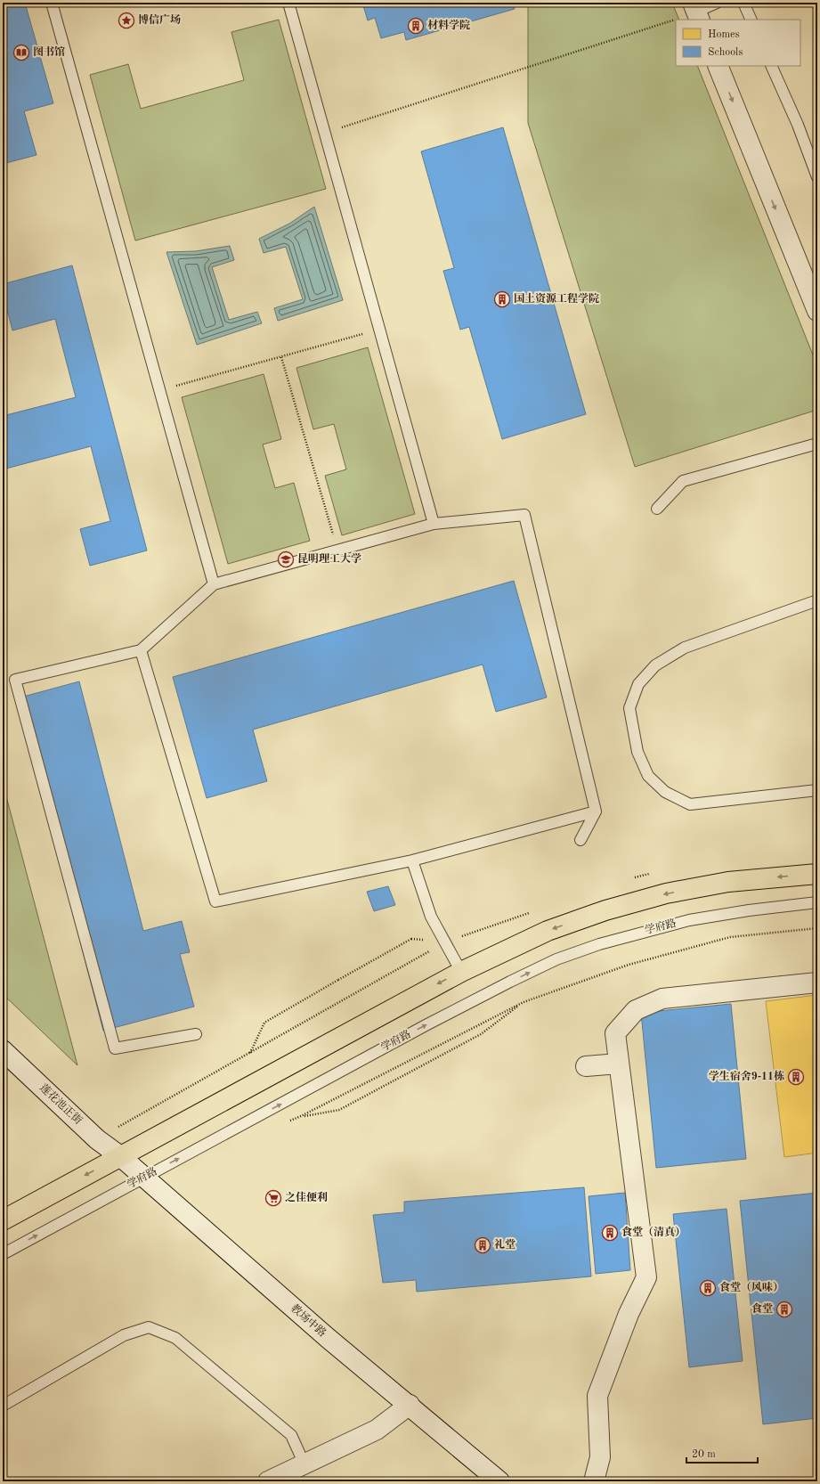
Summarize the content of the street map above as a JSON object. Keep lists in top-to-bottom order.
{
  "streets": {
    "street": ["莲花池正街", "教场中路"],
    "lane": ["学府路"]
  },
  "crossings": [
    ["学府路", "教场中路"],
    ["莲花池正街", "教场中路"]
  ],
  "one_way": ["学府路"],
  "places": {
    "place": ["博信广场"],
    "building": [
      "材料学院",
      "国土资源工程学院",
      "学生宿舍9-11栋",
      "食堂（清真）",
      "礼堂",
      "食堂（风味）",
      "食堂"
    ],
    "library": ["图书馆"],
    "school or university": ["昆明理工大学"],
    "supermarket": ["之佳便利"]
  },
  "legend": ["Homes", "Schools"],
  "scale_bar": "20 m"
}
